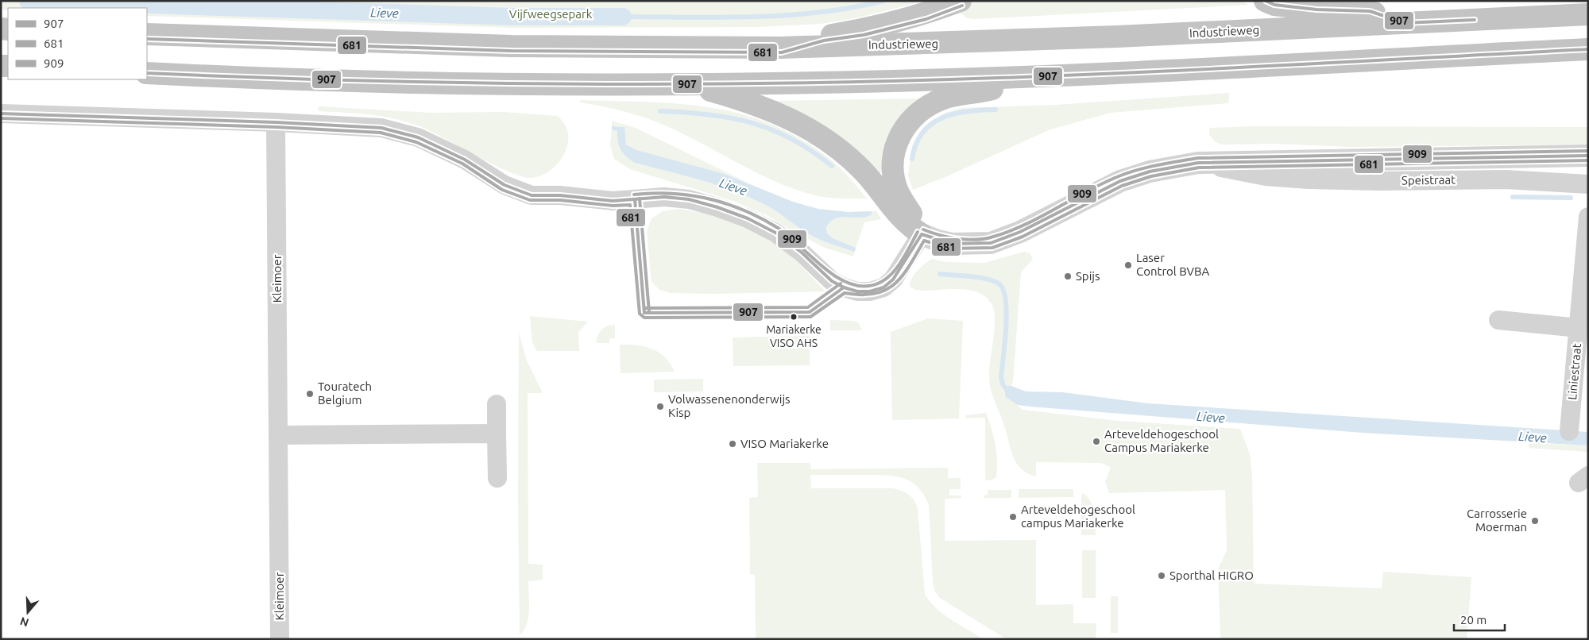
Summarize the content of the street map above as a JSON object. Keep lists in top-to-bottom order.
{
  "streets": {
    "highway": ["Industrieweg"],
    "street": ["Speistraat", "Kleimoer", "Liniestraat"]
  },
  "water": ["Lieve"],
  "parks": ["Vijfweegsepark"],
  "places": [
    "Laser Control BVBA",
    "Spijs",
    "Mariakerke VISO AHS",
    "Touratech Belgium",
    "Volwassenenonderwijs Kisp",
    "Arteveldehogeschool Campus Mariakerke",
    "VISO Mariakerke",
    "Arteveldehogeschool campus Mariakerke",
    "Carrosserie Moerman",
    "Sporthal HIGRO"
  ],
  "lines": ["transit line 907", "transit line 681", "transit line 909"],
  "legend": ["907", "681", "909"],
  "scale_bar": "20 m",
  "north": "bottom"
}
